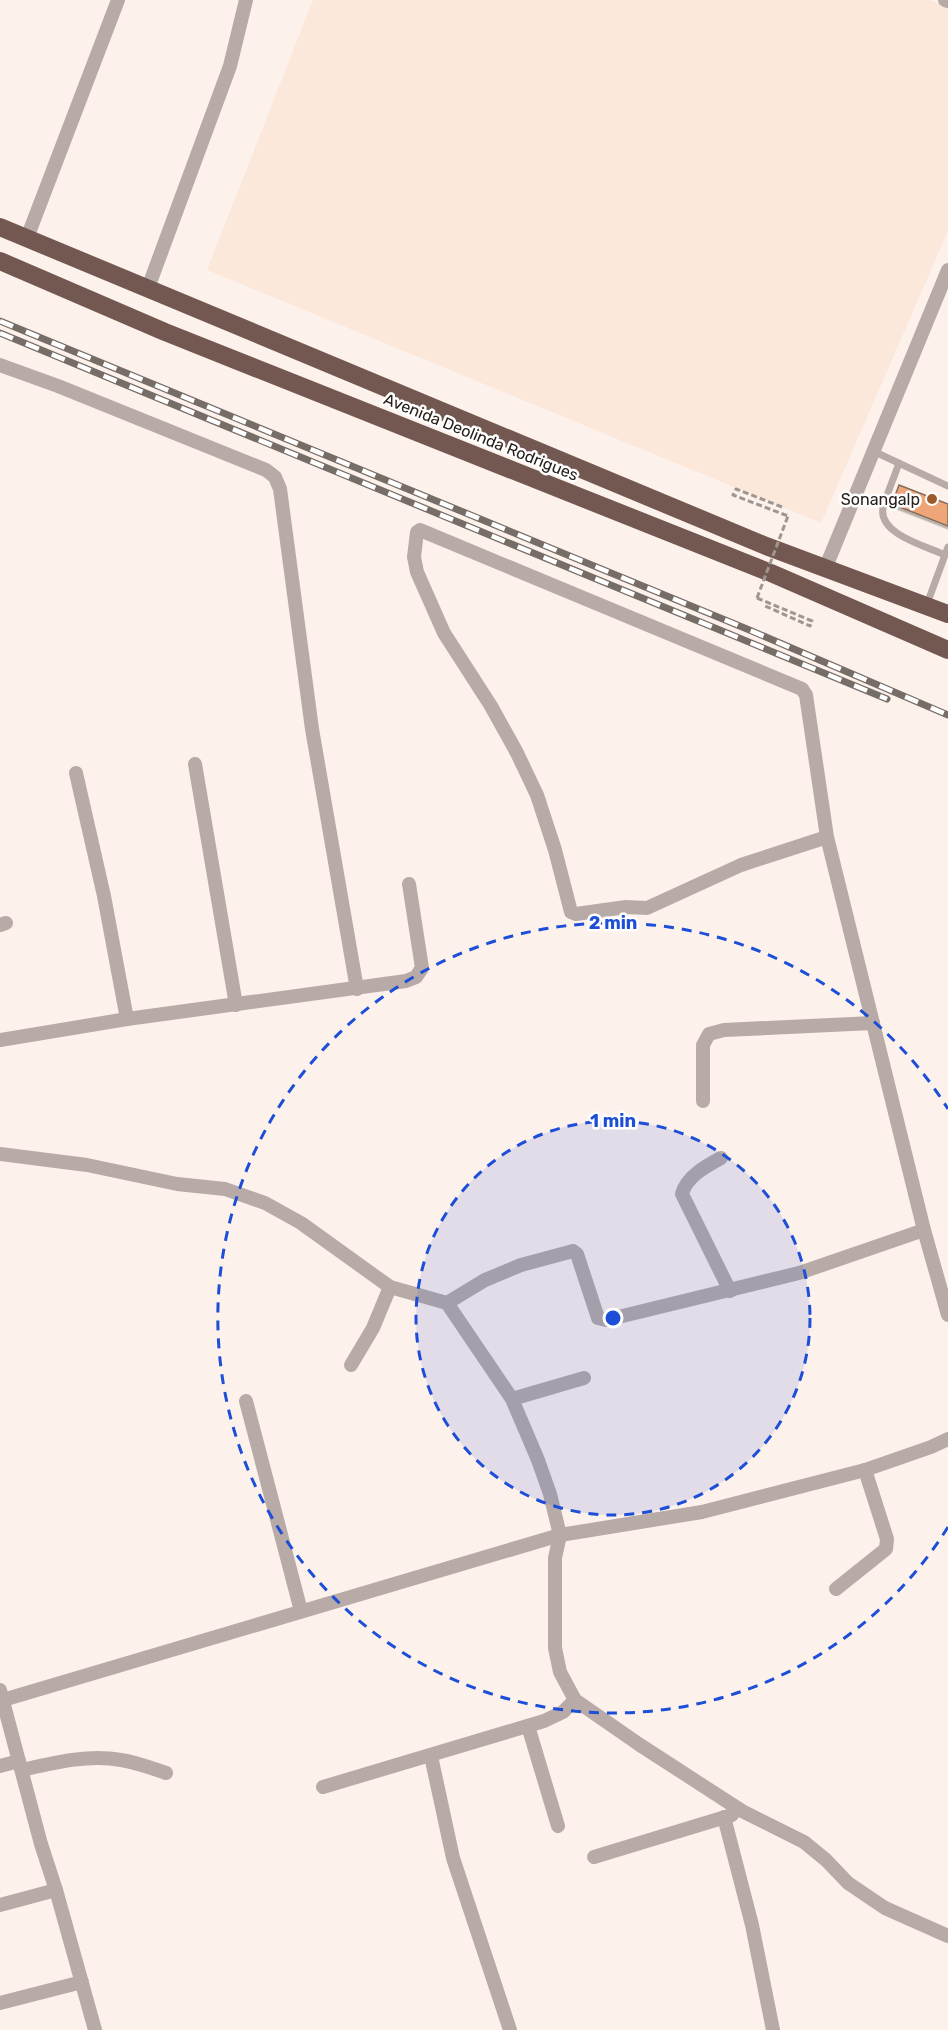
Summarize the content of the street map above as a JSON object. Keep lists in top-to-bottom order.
{
  "streets": {
    "highway": ["Avenida Deolinda Rodrigues"]
  },
  "places": ["Sonangalp"],
  "rings": ["2 min", "1 min"]
}
